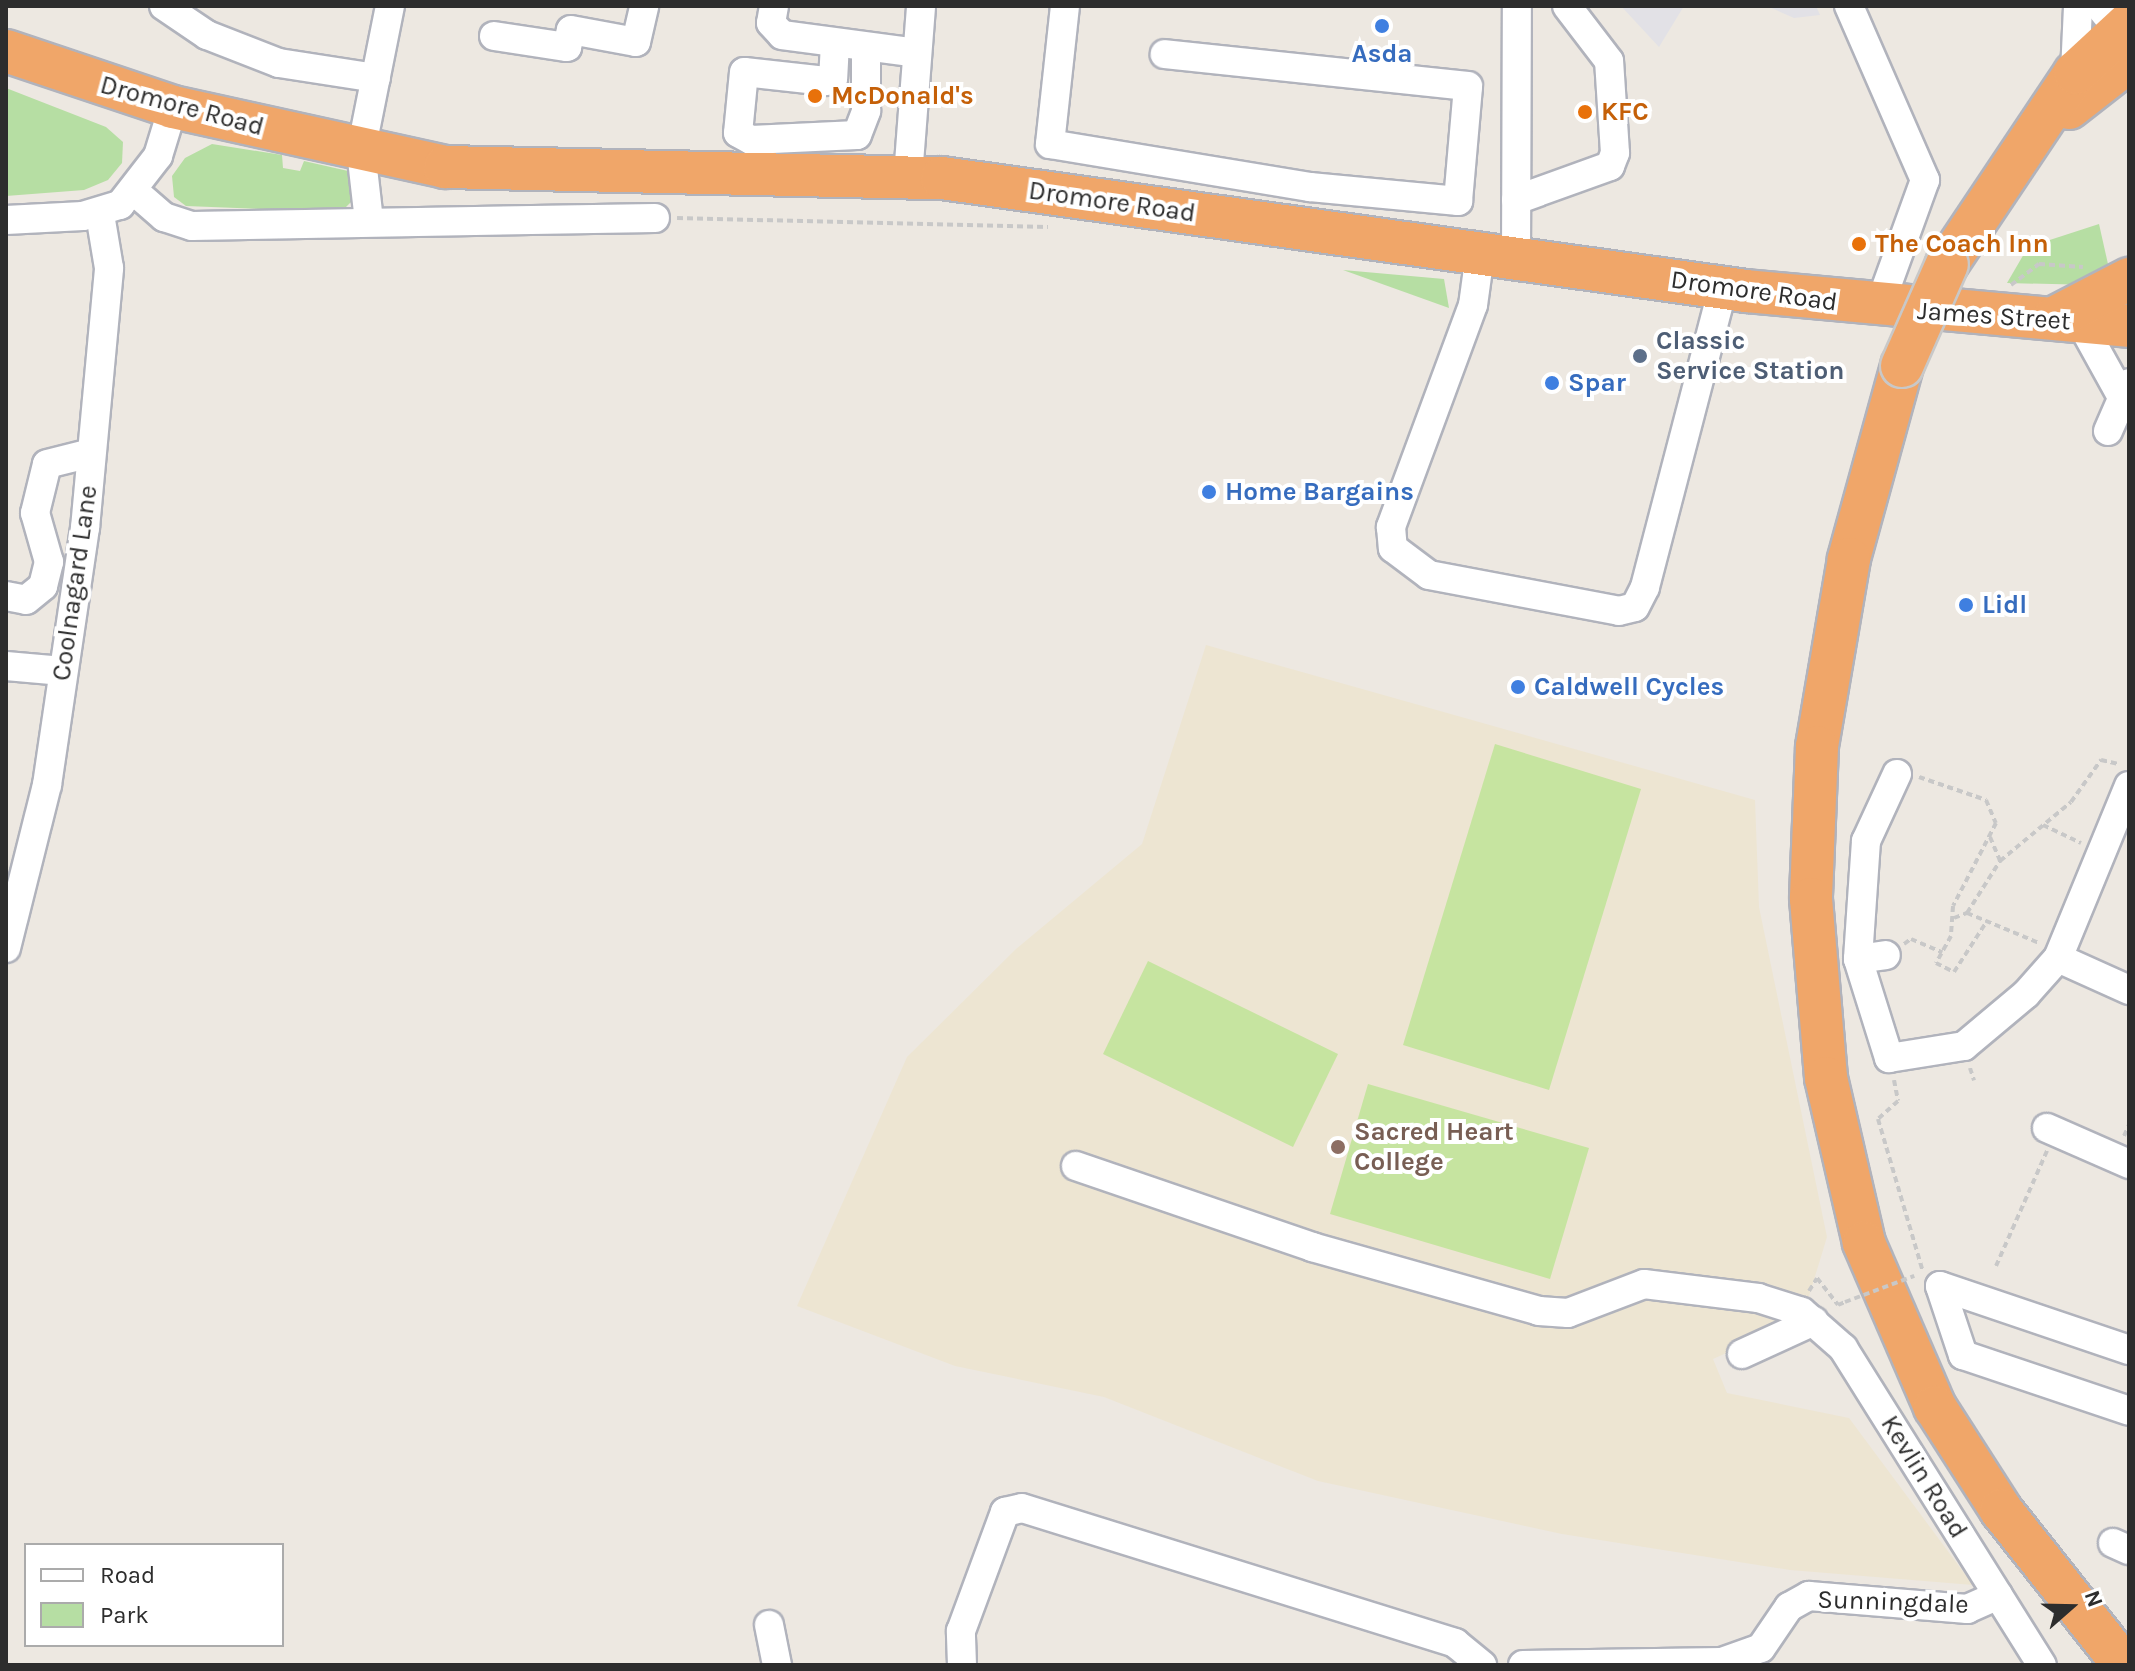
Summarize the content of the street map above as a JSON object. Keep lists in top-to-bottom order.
{
  "streets": {
    "highway": ["Dromore Road", "James Street"],
    "street": ["Coolnagard Lane", "Kevlin Road", "Sunningdale"]
  },
  "crossings": [
    ["Dromore Road", "James Street"],
    ["Kevlin Road", "Sunningdale"]
  ],
  "places": [
    "Asda",
    "McDonald's",
    "KFC",
    "The Coach Inn",
    "Classic Service Station",
    "Spar",
    "Home Bargains",
    "Lidl",
    "Caldwell Cycles",
    "Sacred Heart College"
  ],
  "legend": ["Road", "Park"],
  "north": "right"
}
